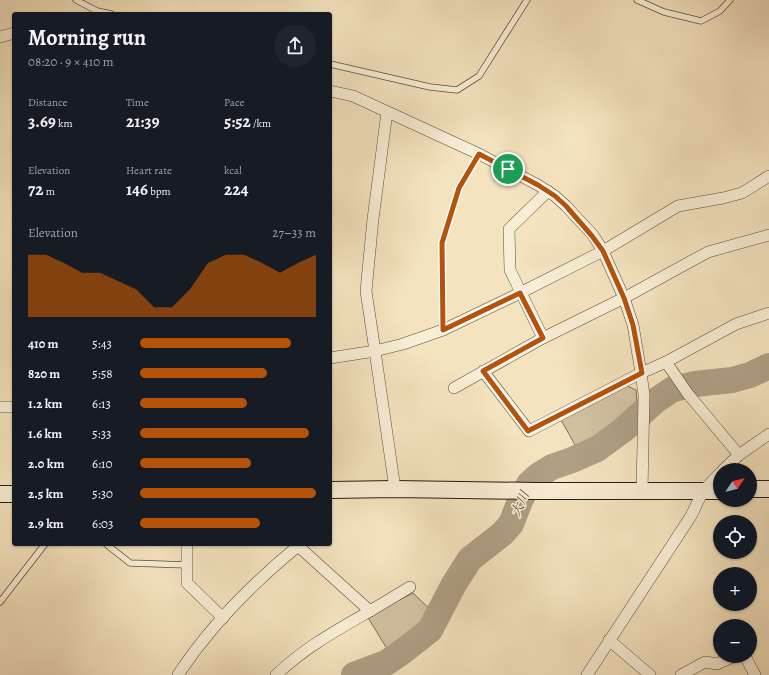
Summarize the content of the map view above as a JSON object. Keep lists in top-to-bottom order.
{
  "water": ["大川"],
  "north": "top right",
  "page": {
    "heading": ["Morning run", "08:20 · 9 × 410 m"],
    "stats": [
      ["Distance", "3.69 km"],
      ["Time", "21:39"],
      ["Pace", "5:52 /km"],
      ["Elevation", "72 m"],
      ["Heart rate", "146 bpm"],
      ["kcal", "224"]
    ],
    "chart": ["Elevation", "27–33 m"],
    "list": [
      {
        "name": "410 m",
        "note": "5:43"
      },
      {
        "name": "820 m",
        "note": "5:58"
      },
      {
        "name": "1.2 km",
        "note": "6:13"
      },
      {
        "name": "1.6 km",
        "note": "5:33"
      },
      {
        "name": "2.0 km",
        "note": "6:10"
      },
      {
        "name": "2.5 km",
        "note": "5:30"
      },
      {
        "name": "2.9 km",
        "note": "6:03"
      }
    ],
    "map_buttons": ["+", "−"]
  }
}
